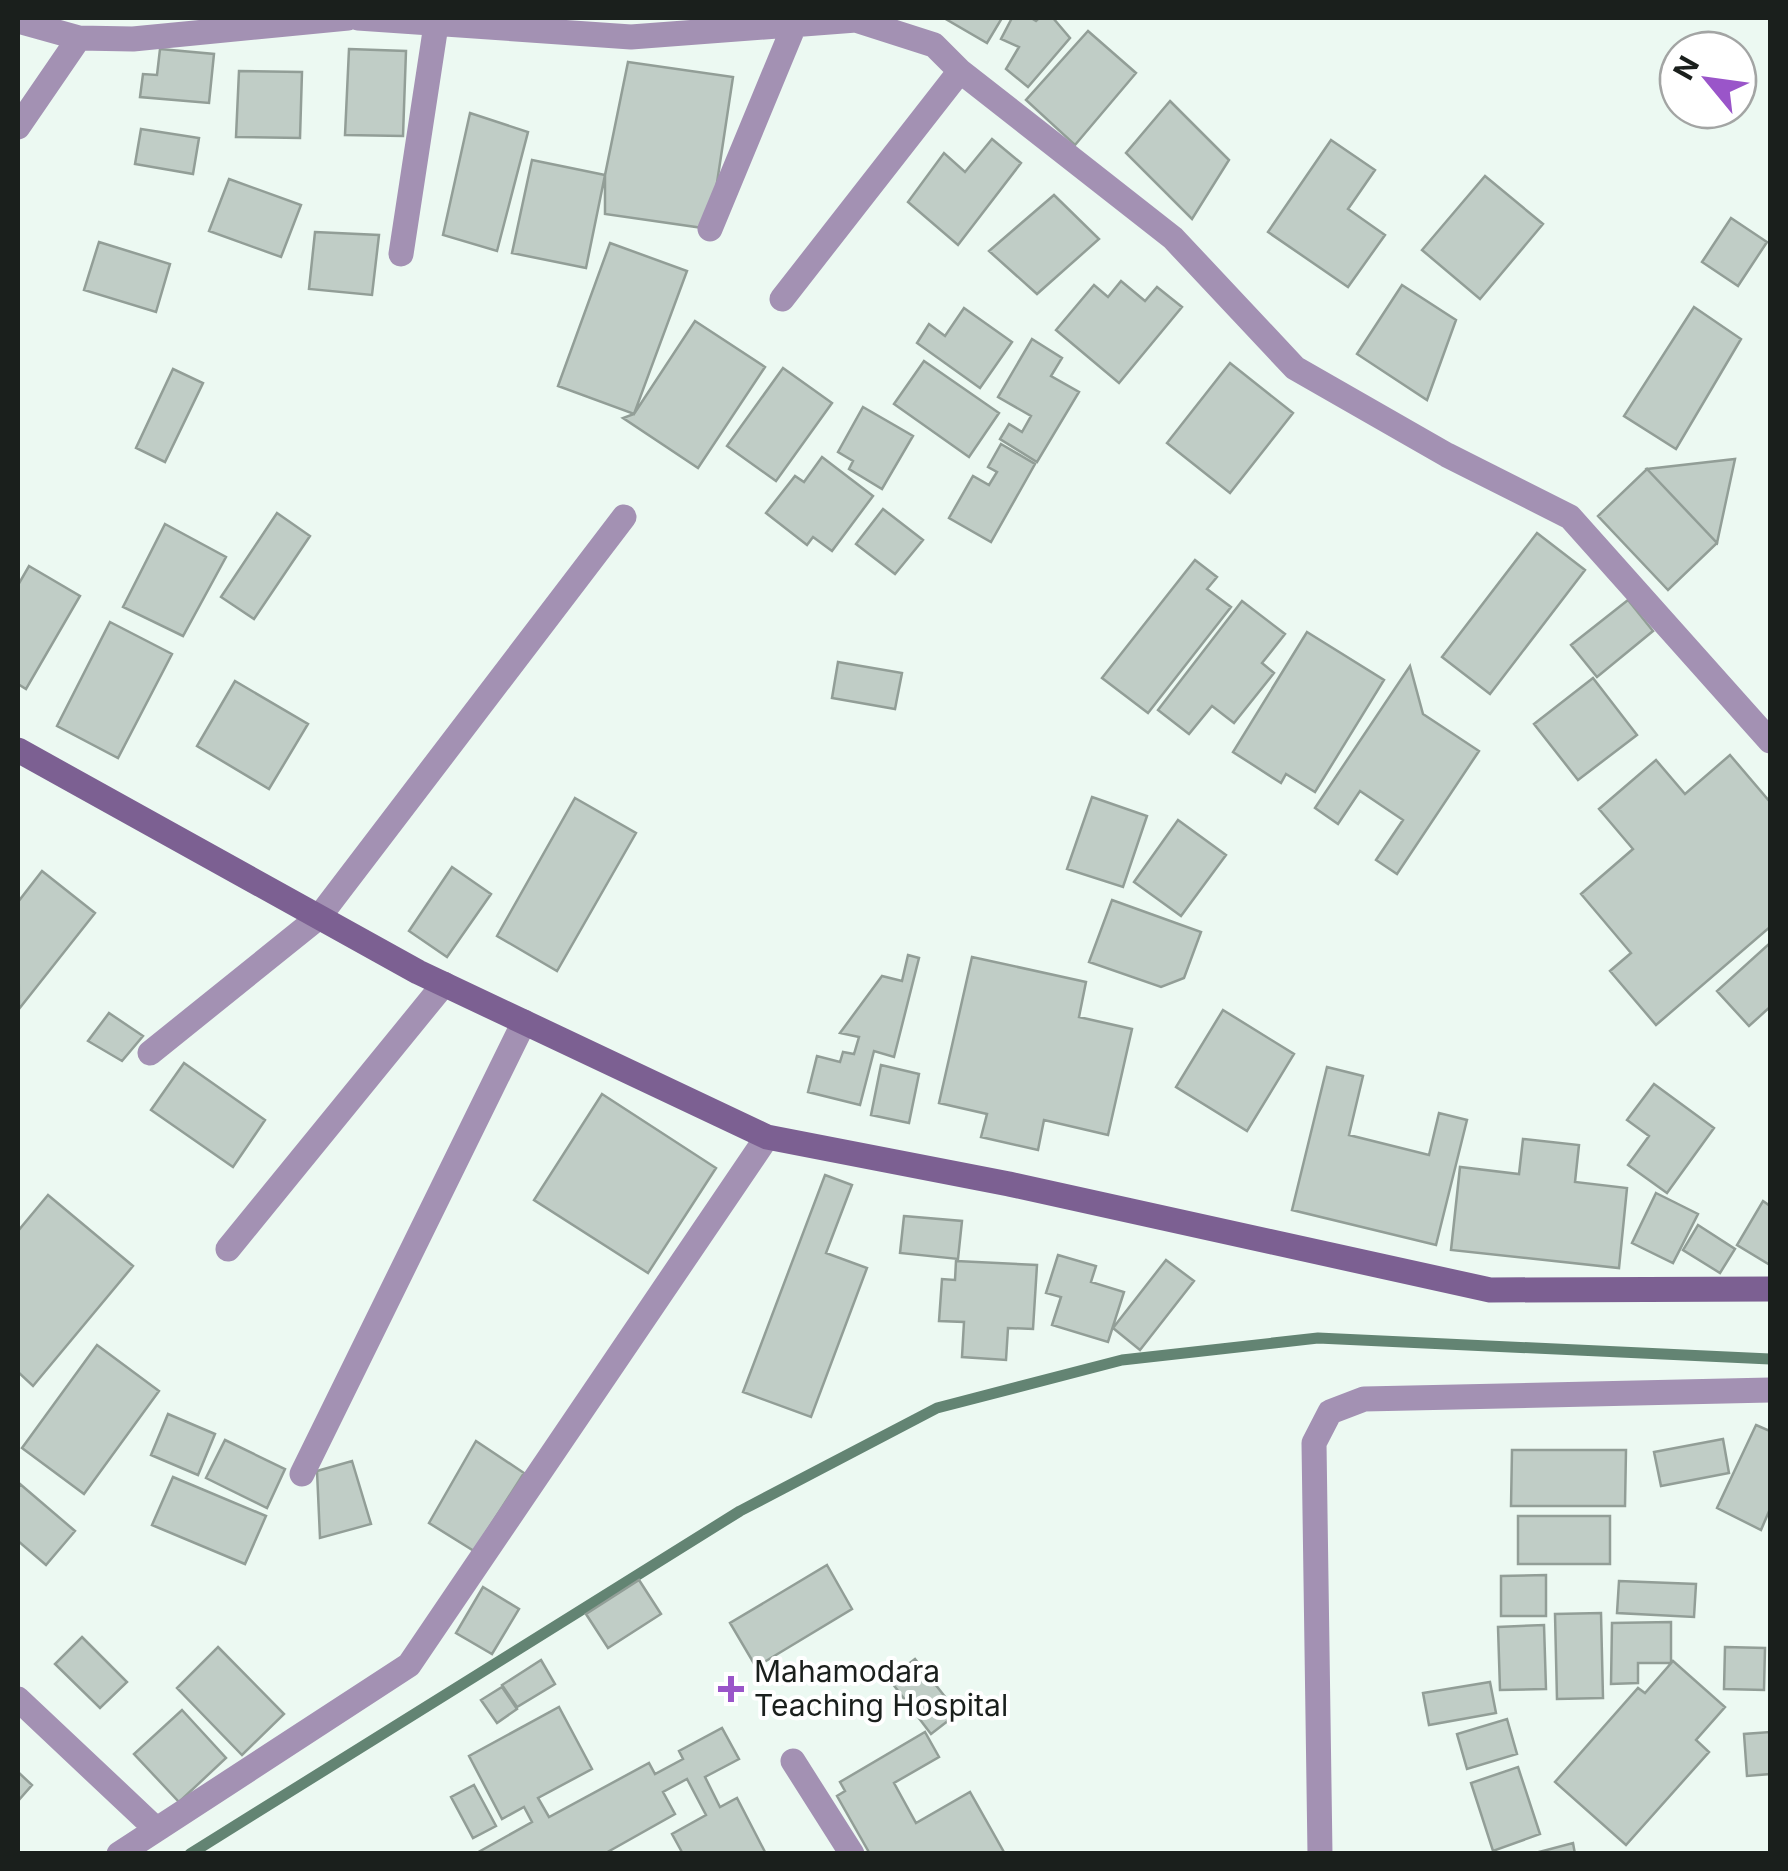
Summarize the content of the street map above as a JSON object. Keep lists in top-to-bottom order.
{
  "places": {
    "health": ["Mahamodara Teaching Hospital"]
  },
  "north": "top left"
}
